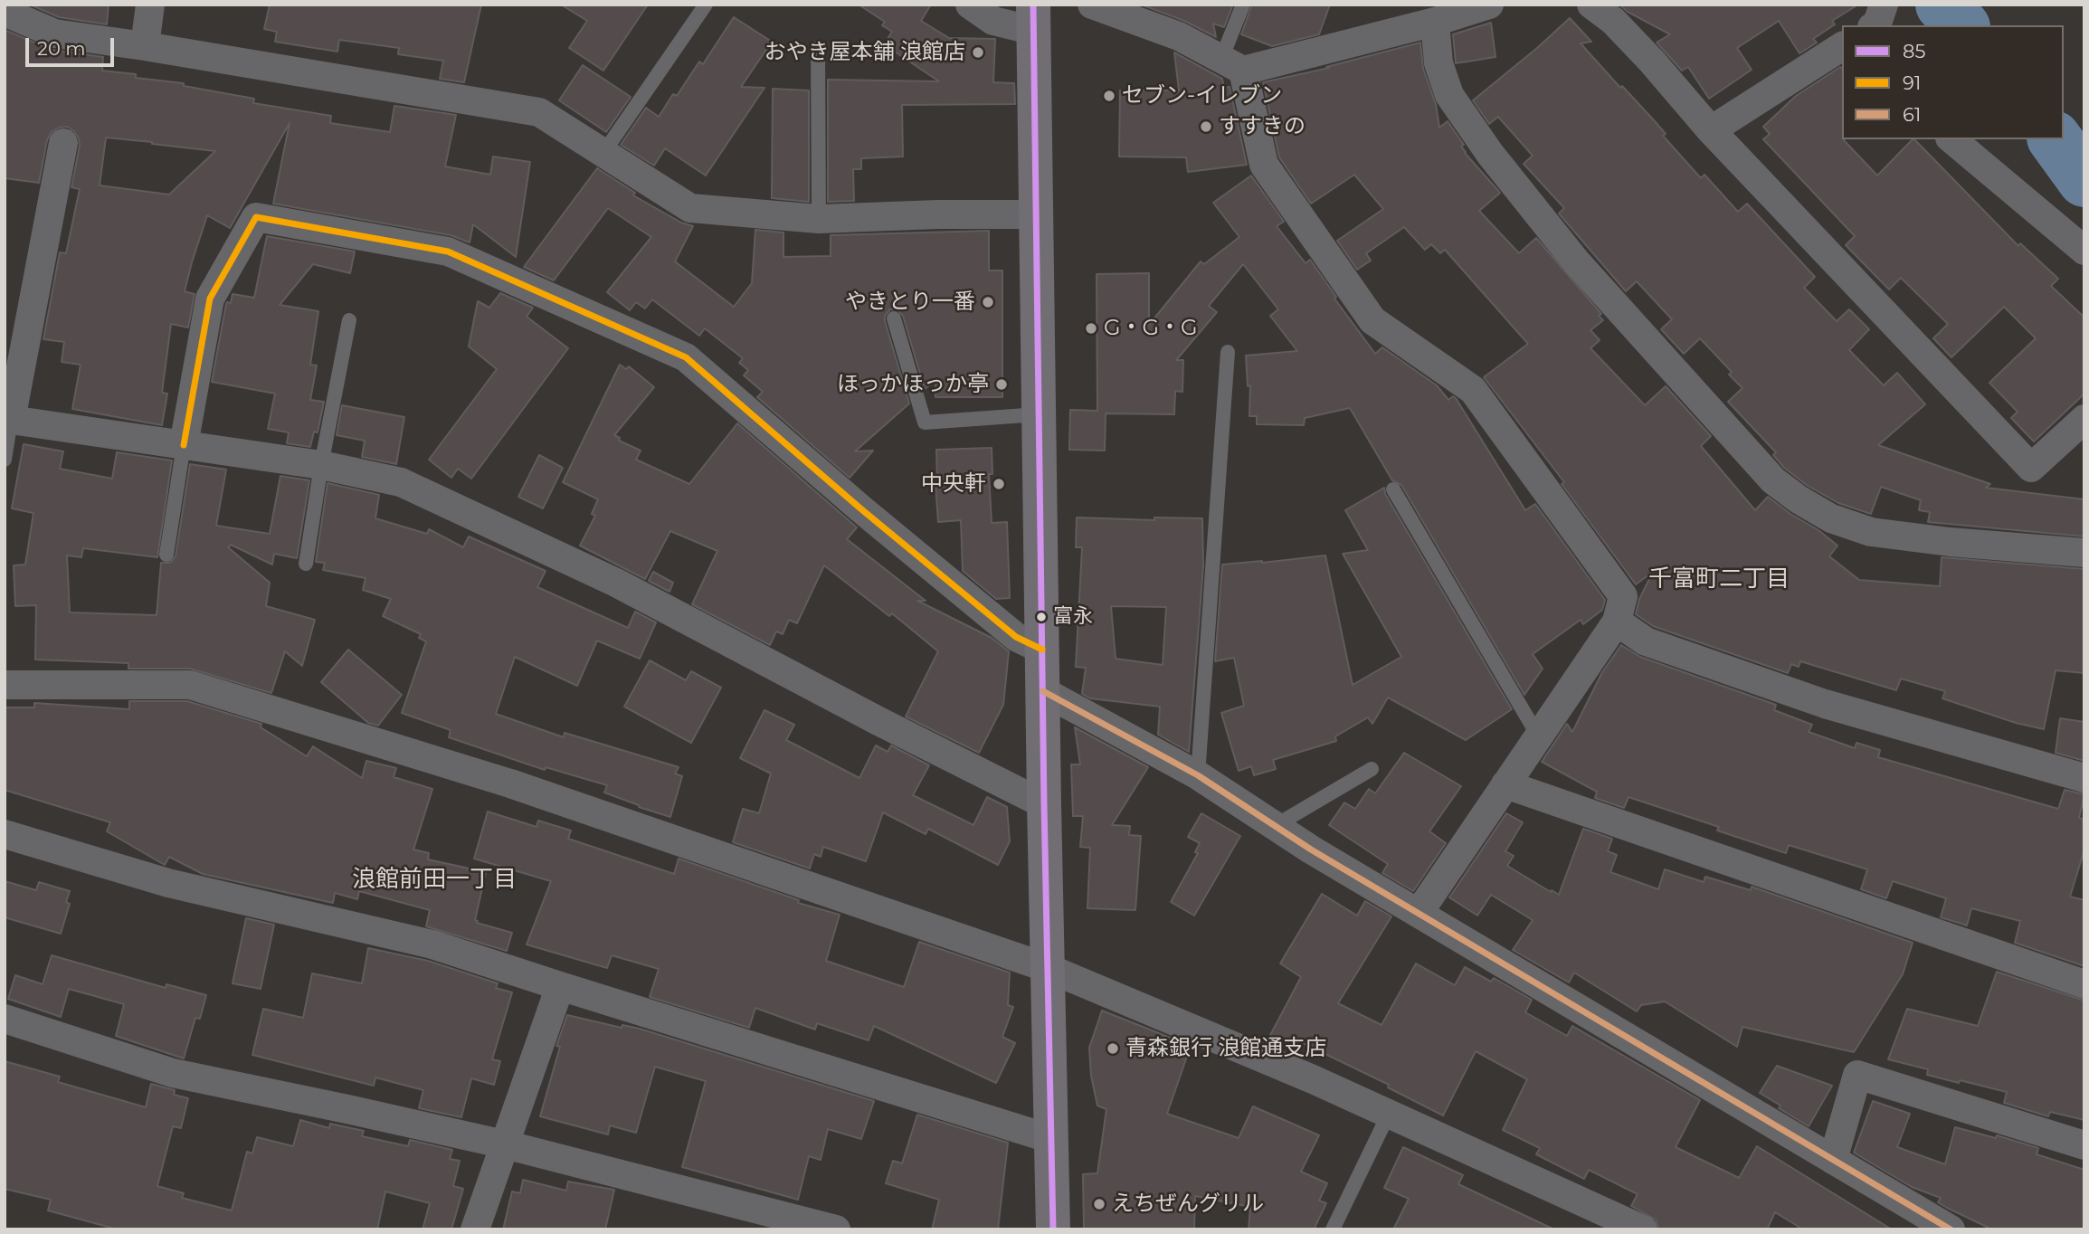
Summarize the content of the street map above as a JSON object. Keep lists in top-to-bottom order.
{
  "districts": ["千富町二丁目", "浪館前田一丁目"],
  "places": [
    "おやき屋本舗 浪館店",
    "セブン-イレブン",
    "すすきの",
    "やきとり一番",
    "G・G・G",
    "ほっかほっか亭",
    "中央軒",
    "富永",
    "青森銀行 浪館通支店",
    "えちぜんグリル"
  ],
  "lines": ["transit line 85", "transit line 91", "transit line 61"],
  "legend": ["85", "91", "61"],
  "scale_bar": "20 m"
}
